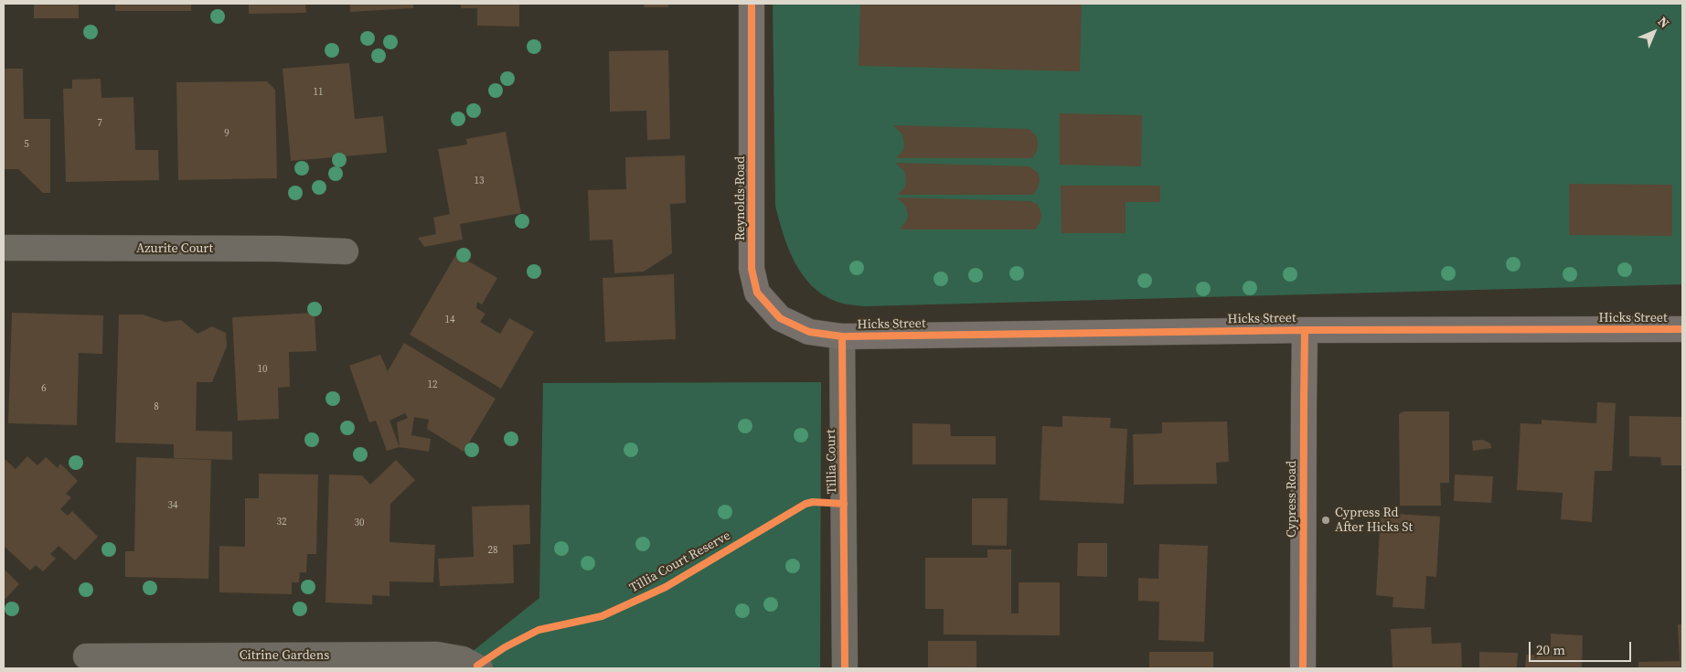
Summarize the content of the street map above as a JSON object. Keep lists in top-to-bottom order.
{
  "streets": {
    "street": [
      "Reynolds Road",
      "Azurite Court",
      "Hicks Street",
      "Tillia Court",
      "Cypress Road",
      "Citrine Gardens"
    ],
    "cycle path": ["Tillia Court Reserve"]
  },
  "crossings": [
    ["Reynolds Road", "Hicks Street"],
    ["Reynolds Road", "Tillia Court"],
    ["Hicks Street", "Tillia Court"],
    ["Hicks Street", "Cypress Road"]
  ],
  "places": ["Cypress Rd After Hicks St"],
  "house_numbers": [
    "11",
    "7",
    "9",
    "5",
    "13",
    "14",
    "10",
    "12",
    "6",
    "8",
    "34",
    "32",
    "30",
    "28"
  ],
  "scale_bar": "20 m",
  "north": "top right"
}
